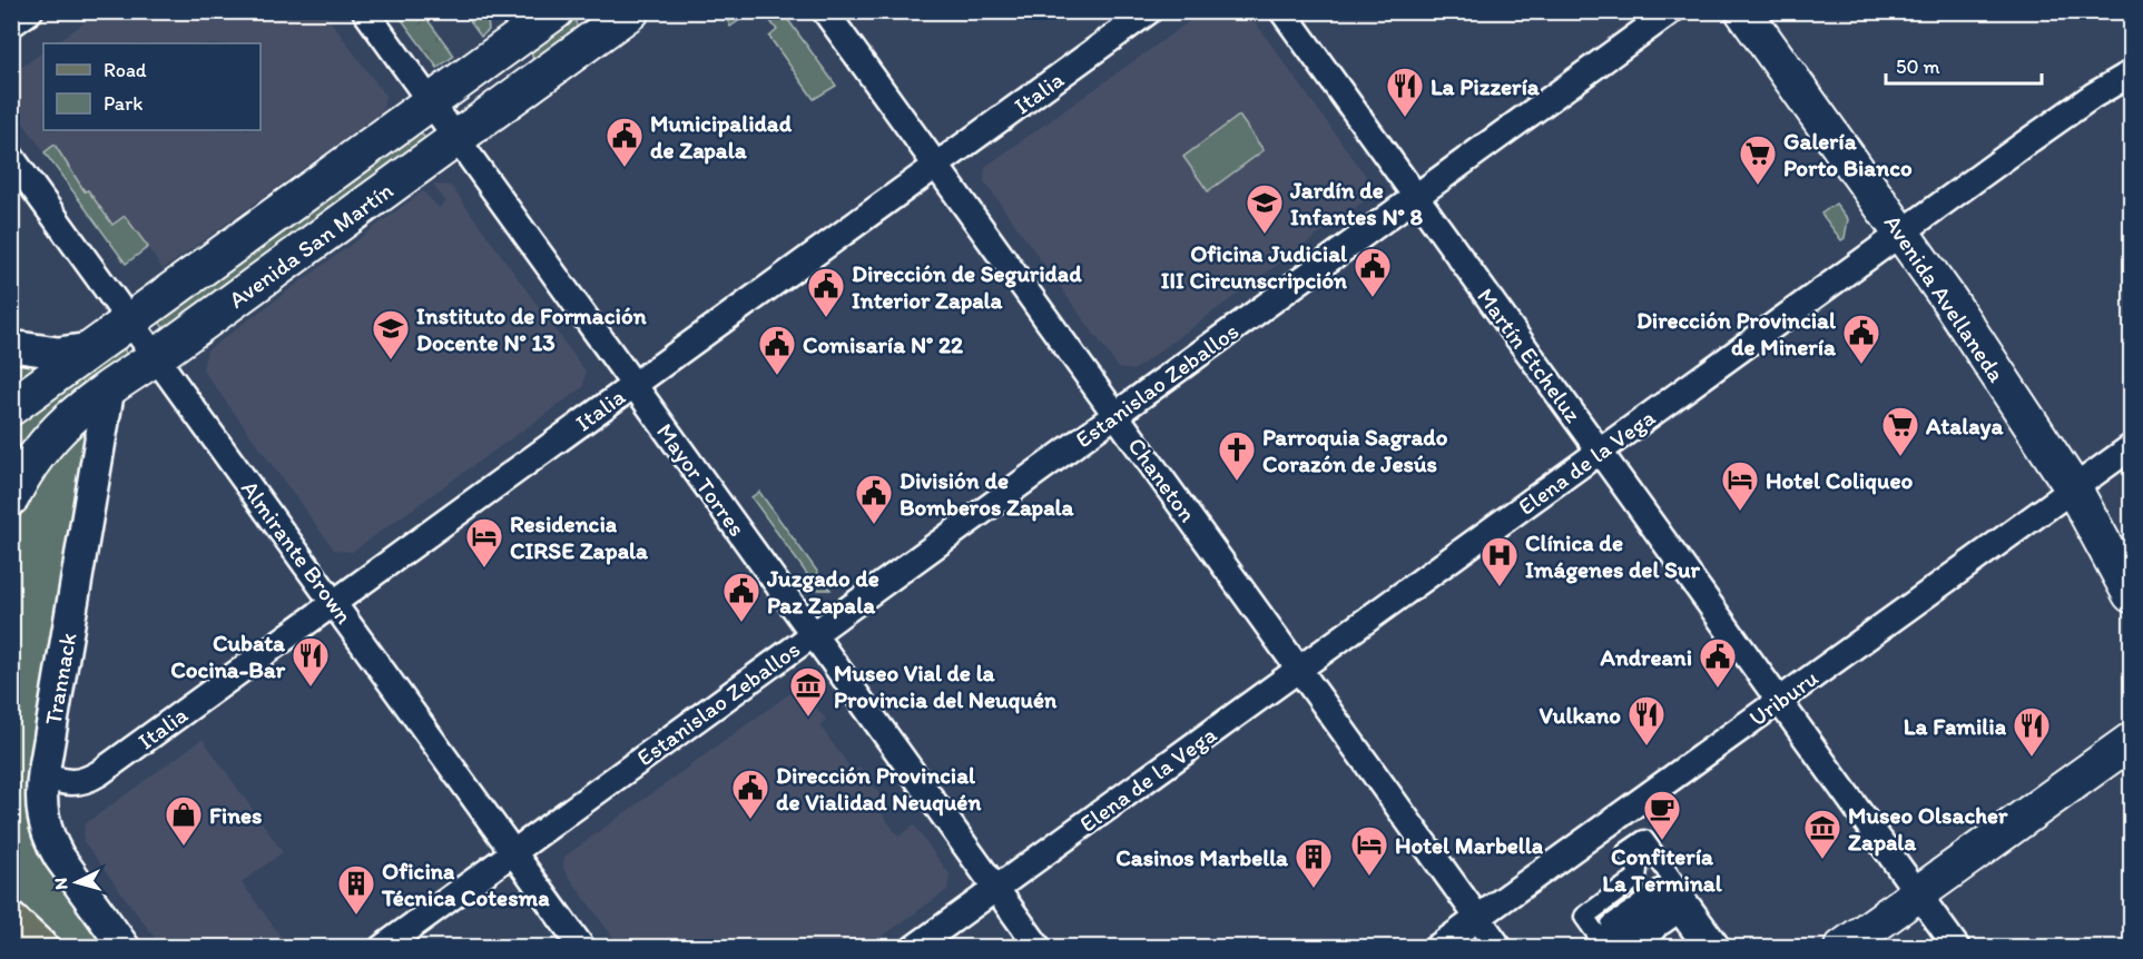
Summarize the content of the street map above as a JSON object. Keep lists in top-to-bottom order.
{
  "streets": {
    "main road": ["Avenida San Martín", "Avenida Avellaneda"],
    "street": [
      "Italia",
      "Martín Etcheluz",
      "Estanislao Zeballos",
      "Elena de la Vega",
      "Mayor Torres",
      "Chaneton",
      "Almirante Brown",
      "Trannack",
      "Uriburu"
    ]
  },
  "crossings": [
    ["Italia", "Mayor Torres"],
    ["Italia", "Chaneton"],
    ["Italia", "Almirante Brown"],
    ["Italia", "Trannack"],
    ["Avenida San Martín", "Mayor Torres"],
    ["Avenida San Martín", "Almirante Brown"],
    ["Avenida San Martín", "Trannack"],
    ["Avenida Avellaneda", "Elena de la Vega"],
    ["Avenida Avellaneda", "Uriburu"],
    ["Martín Etcheluz", "Estanislao Zeballos"],
    ["Martín Etcheluz", "Elena de la Vega"],
    ["Martín Etcheluz", "Uriburu"],
    ["Estanislao Zeballos", "Mayor Torres"],
    ["Estanislao Zeballos", "Chaneton"],
    ["Estanislao Zeballos", "Almirante Brown"],
    ["Elena de la Vega", "Mayor Torres"],
    ["Elena de la Vega", "Chaneton"],
    ["Chaneton", "Uriburu"]
  ],
  "places": {
    "restaurant": [
      "La Pizzería",
      "Cubata Cocina-Bar",
      "Vulkano",
      "La Familia"
    ],
    "public building": [
      "Municipalidad de Zapala",
      "Oficina Judicial III Circunscripción",
      "Dirección de Seguridad Interior Zapala",
      "Dirección Provincial de Minería",
      "Comisaría N° 22",
      "División de Bomberos Zapala",
      "Juzgado de Paz Zapala",
      "Andreani",
      "Dirección Provincial de Vialidad Neuquén"
    ],
    "supermarket": ["Galería Porto Bianco", "Atalaya"],
    "school or university": ["Jardín de Infantes N° 8", "Instituto de Formación Docente N° 13"],
    "church": ["Parroquia Sagrado Corazón de Jesús"],
    "hotel": ["Hotel Coliqueo", "Residencia CIRSE Zapala", "Hotel Marbella"],
    "hospital": ["Clínica de Imágenes del Sur"],
    "museum": ["Museo Vial de la Provincia del Neuquén", "Museo Olsacher Zapala"],
    "cafe": ["Confitería La Terminal"],
    "shop": ["Fines"],
    "building": ["Casinos Marbella", "Oficina Técnica Cotesma"]
  },
  "legend": ["Road", "Park"],
  "scale_bar": "50 m",
  "north": "left"
}
